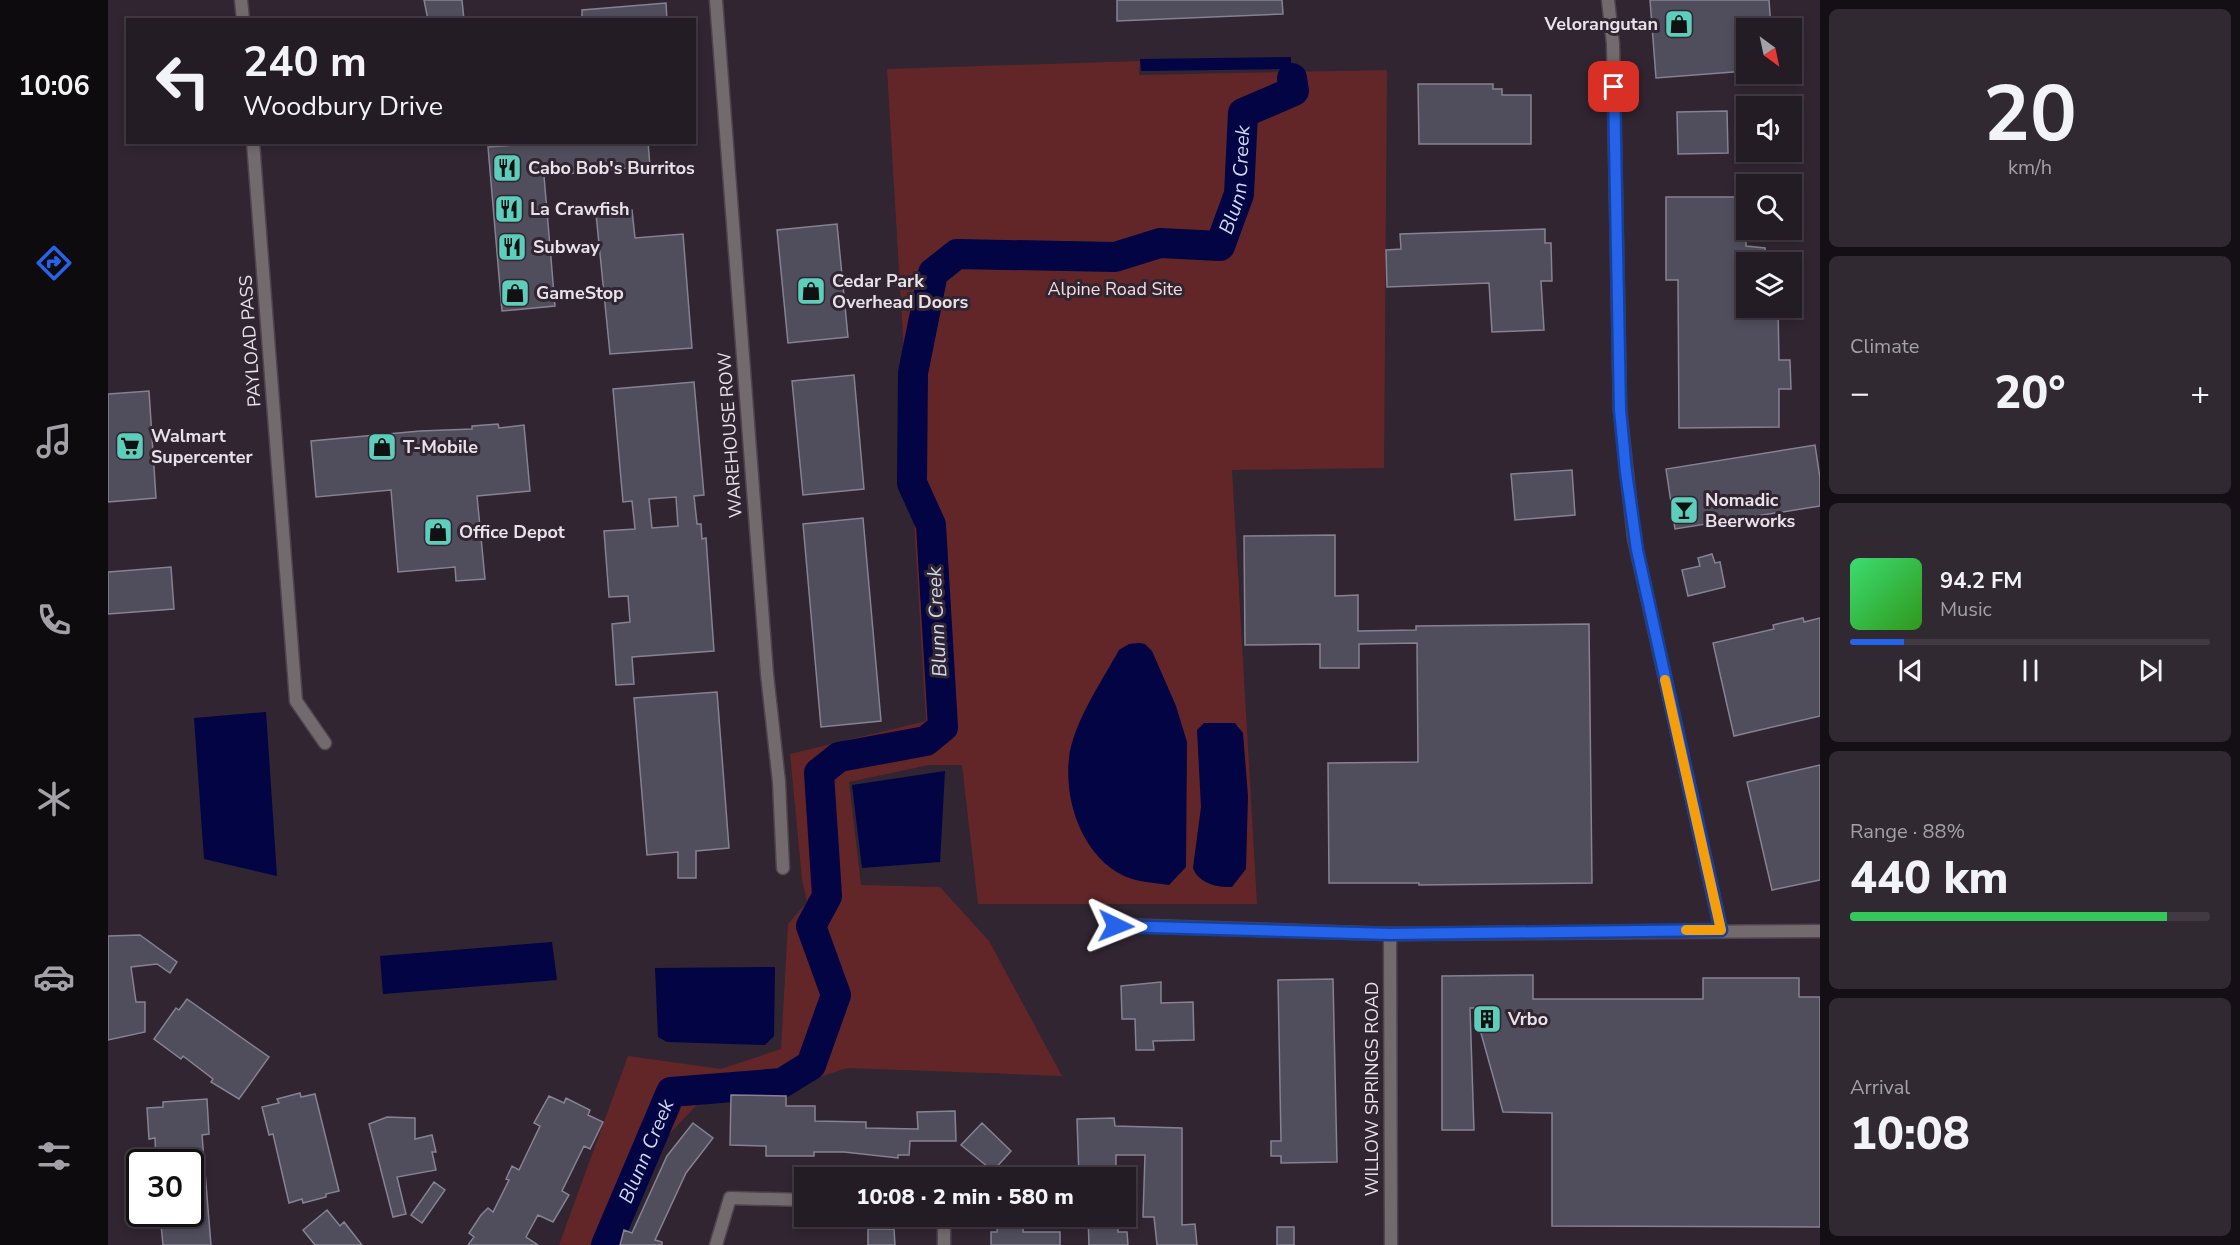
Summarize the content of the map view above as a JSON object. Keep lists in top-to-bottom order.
{
  "streets": {
    "street": ["PAYLOAD PASS", "WAREHOUSE ROW", "WILLOW SPRINGS ROAD"]
  },
  "water": ["Blunn Creek"],
  "parks": ["Alpine Road Site"],
  "places": {
    "shop": [
      "Velorangutan",
      "Cedar Park Overhead Doors",
      "GameStop",
      "T-Mobile",
      "Office Depot"
    ],
    "restaurant": ["Cabo Bob's Burritos", "La Crawfish", "Subway"],
    "supermarket": ["Walmart Supercenter"],
    "bar": ["Nomadic Beerworks"],
    "building": ["Vrbo"]
  },
  "north": "bottom right",
  "page": {
    "tabs": "10:06",
    "tile": [
      ["20", "km/h"],
      "Climate",
      ["Range · 88%", "440 km"],
      ["Arrival", "10:08"]
    ],
    "turn": ["240 m", "Woodbury Drive"],
    "heat": ["−", "20°", "+"],
    "song": ["94.2 FM", "Music"],
    "limit": "30",
    "trip": "10:08 · 2 min · 580 m"
  }
}
